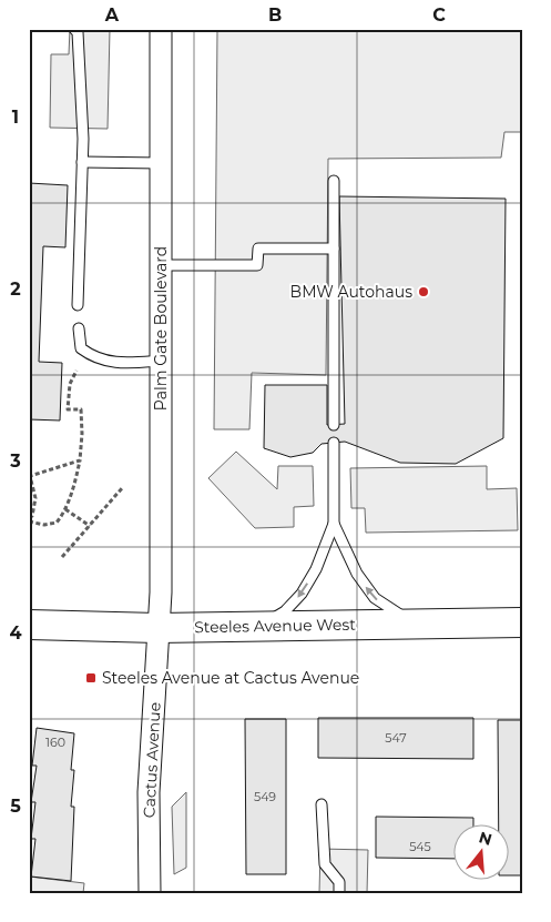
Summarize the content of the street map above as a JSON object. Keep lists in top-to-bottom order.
{
  "streets": {
    "main road": ["Steeles Avenue West"],
    "street": ["Palm Gate Boulevard", "Cactus Avenue"]
  },
  "crossings": [
    ["Palm Gate Boulevard", "Steeles Avenue West"],
    ["Palm Gate Boulevard", "Cactus Avenue"],
    ["Steeles Avenue West", "Cactus Avenue"]
  ],
  "places": {
    "other": ["BMW Autohaus"],
    "transit": ["Steeles Avenue at Cactus Avenue"]
  },
  "house_numbers": [
    "547",
    "160",
    "549",
    "545"
  ],
  "north": "top",
  "grid": {
    "columns": ["A", "B", "C"],
    "rows": [
      "1",
      "2",
      "3",
      "4",
      "5"
    ]
  }
}
